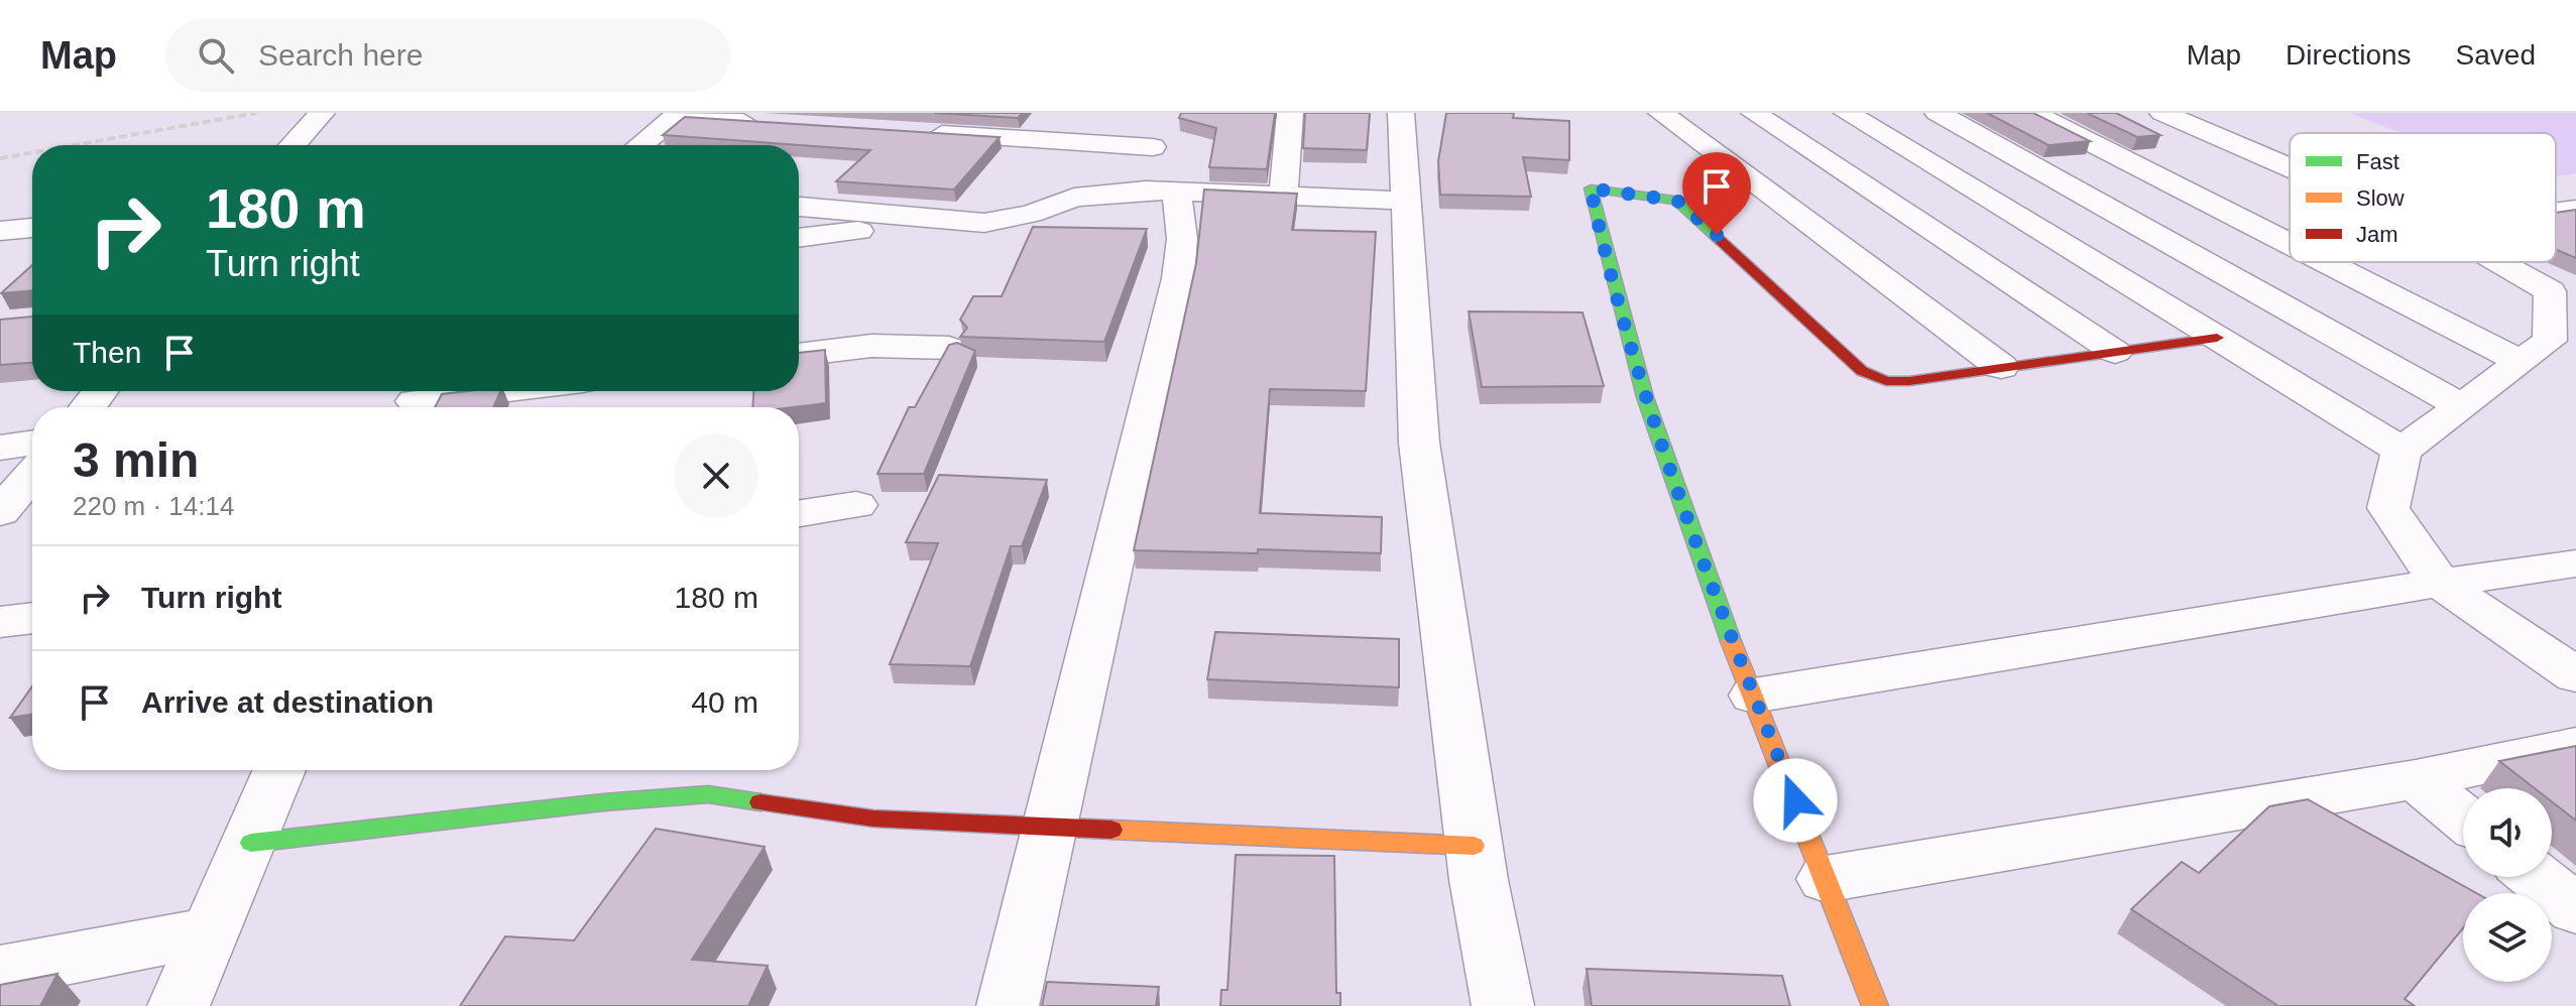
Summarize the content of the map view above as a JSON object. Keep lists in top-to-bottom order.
{
  "legend": ["Fast", "Slow", "Jam"],
  "page": {
    "header": "Map",
    "search": "Search here",
    "nav": ["Map", "Directions", "Saved"],
    "turn": ["180 m", "Turn right"],
    "then": "Then",
    "heading": ["3 min", "220 m · 14:14"],
    "list": [
      {
        "name": "Turn right",
        "value": "180 m"
      },
      {
        "name": "Arrive at destination",
        "value": "40 m"
      }
    ]
  }
}
